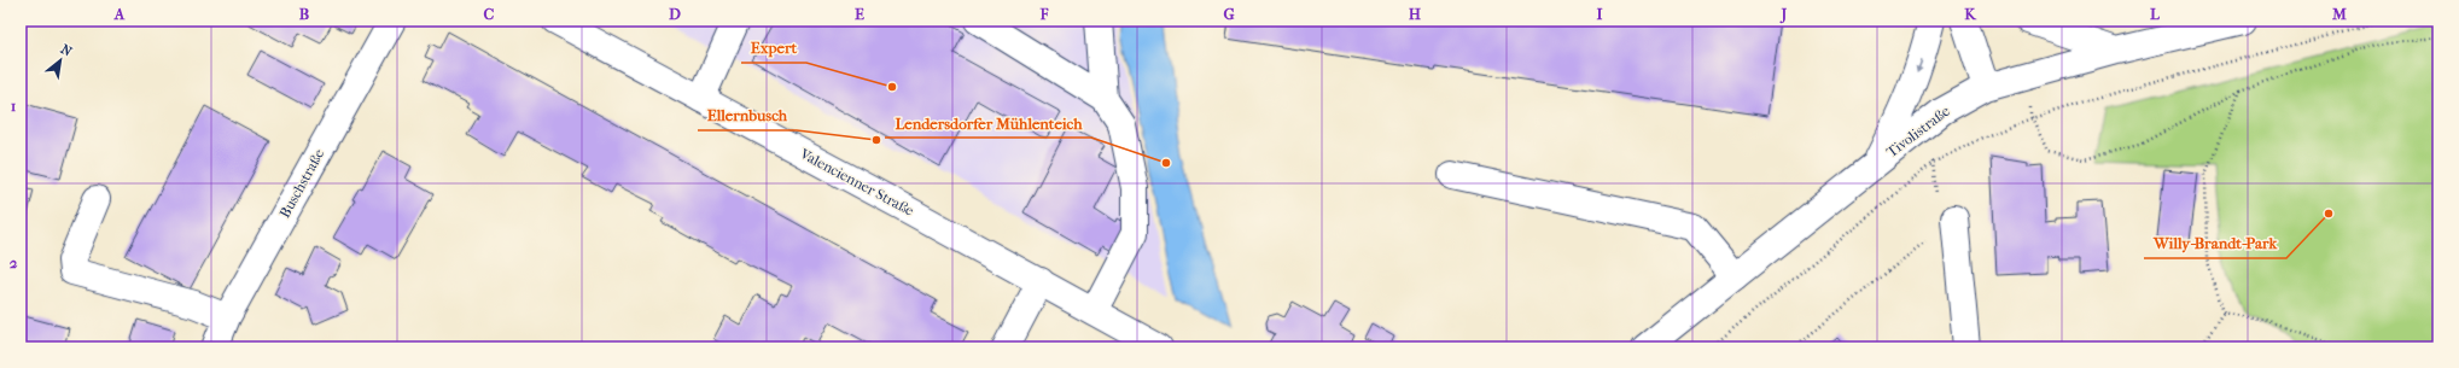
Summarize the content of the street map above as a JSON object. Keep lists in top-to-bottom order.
{
  "streets": {
    "main road": ["Tivolistraße", "Valencienner Straße", "Buschstraße"]
  },
  "places": [
    "Expert",
    "Ellernbusch",
    "Lendersdorfer Mühlenteich",
    "Willy-Brandt-Park"
  ],
  "north": "top right",
  "grid": {
    "columns": [
      "A",
      "B",
      "C",
      "D",
      "E",
      "F",
      "G",
      "H",
      "I",
      "J",
      "K",
      "L",
      "M"
    ],
    "rows": ["1", "2"]
  }
}
